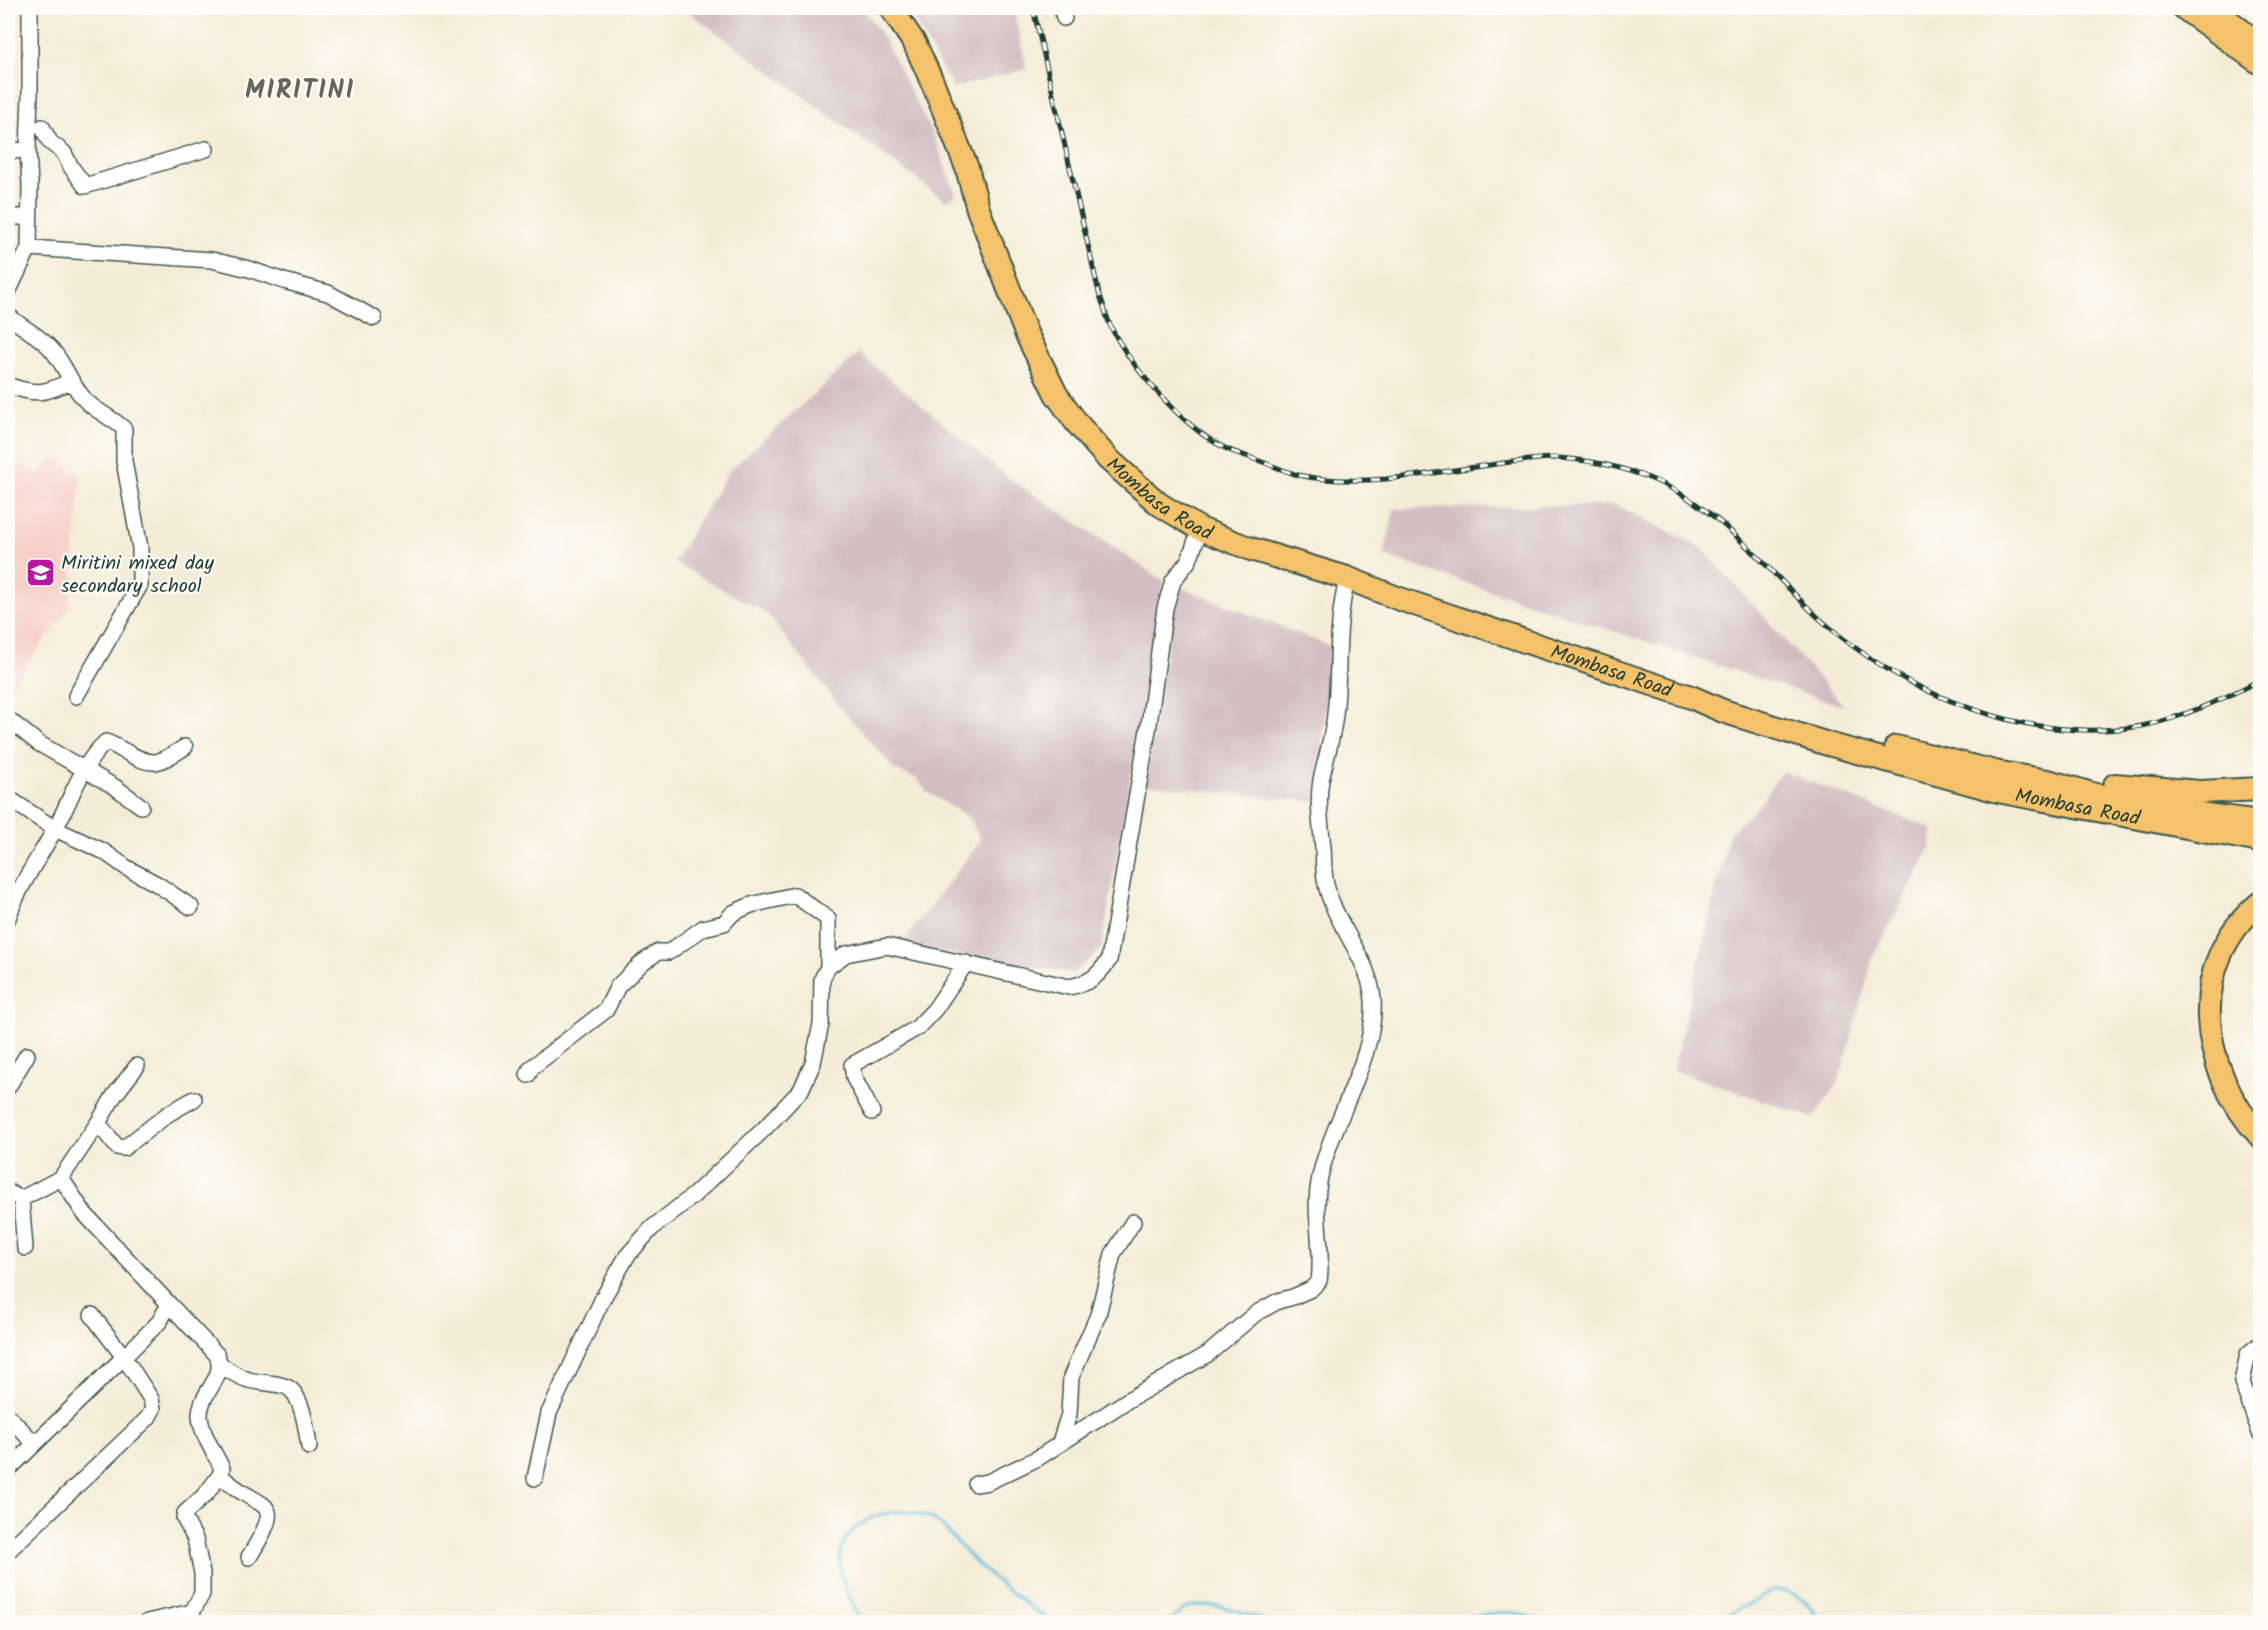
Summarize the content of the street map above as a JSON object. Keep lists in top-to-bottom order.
{
  "streets": {
    "highway": ["Mombasa Road"]
  },
  "districts": ["MIRITINI"],
  "places": {
    "school or university": ["Miritini mixed day secondary school"]
  }
}
